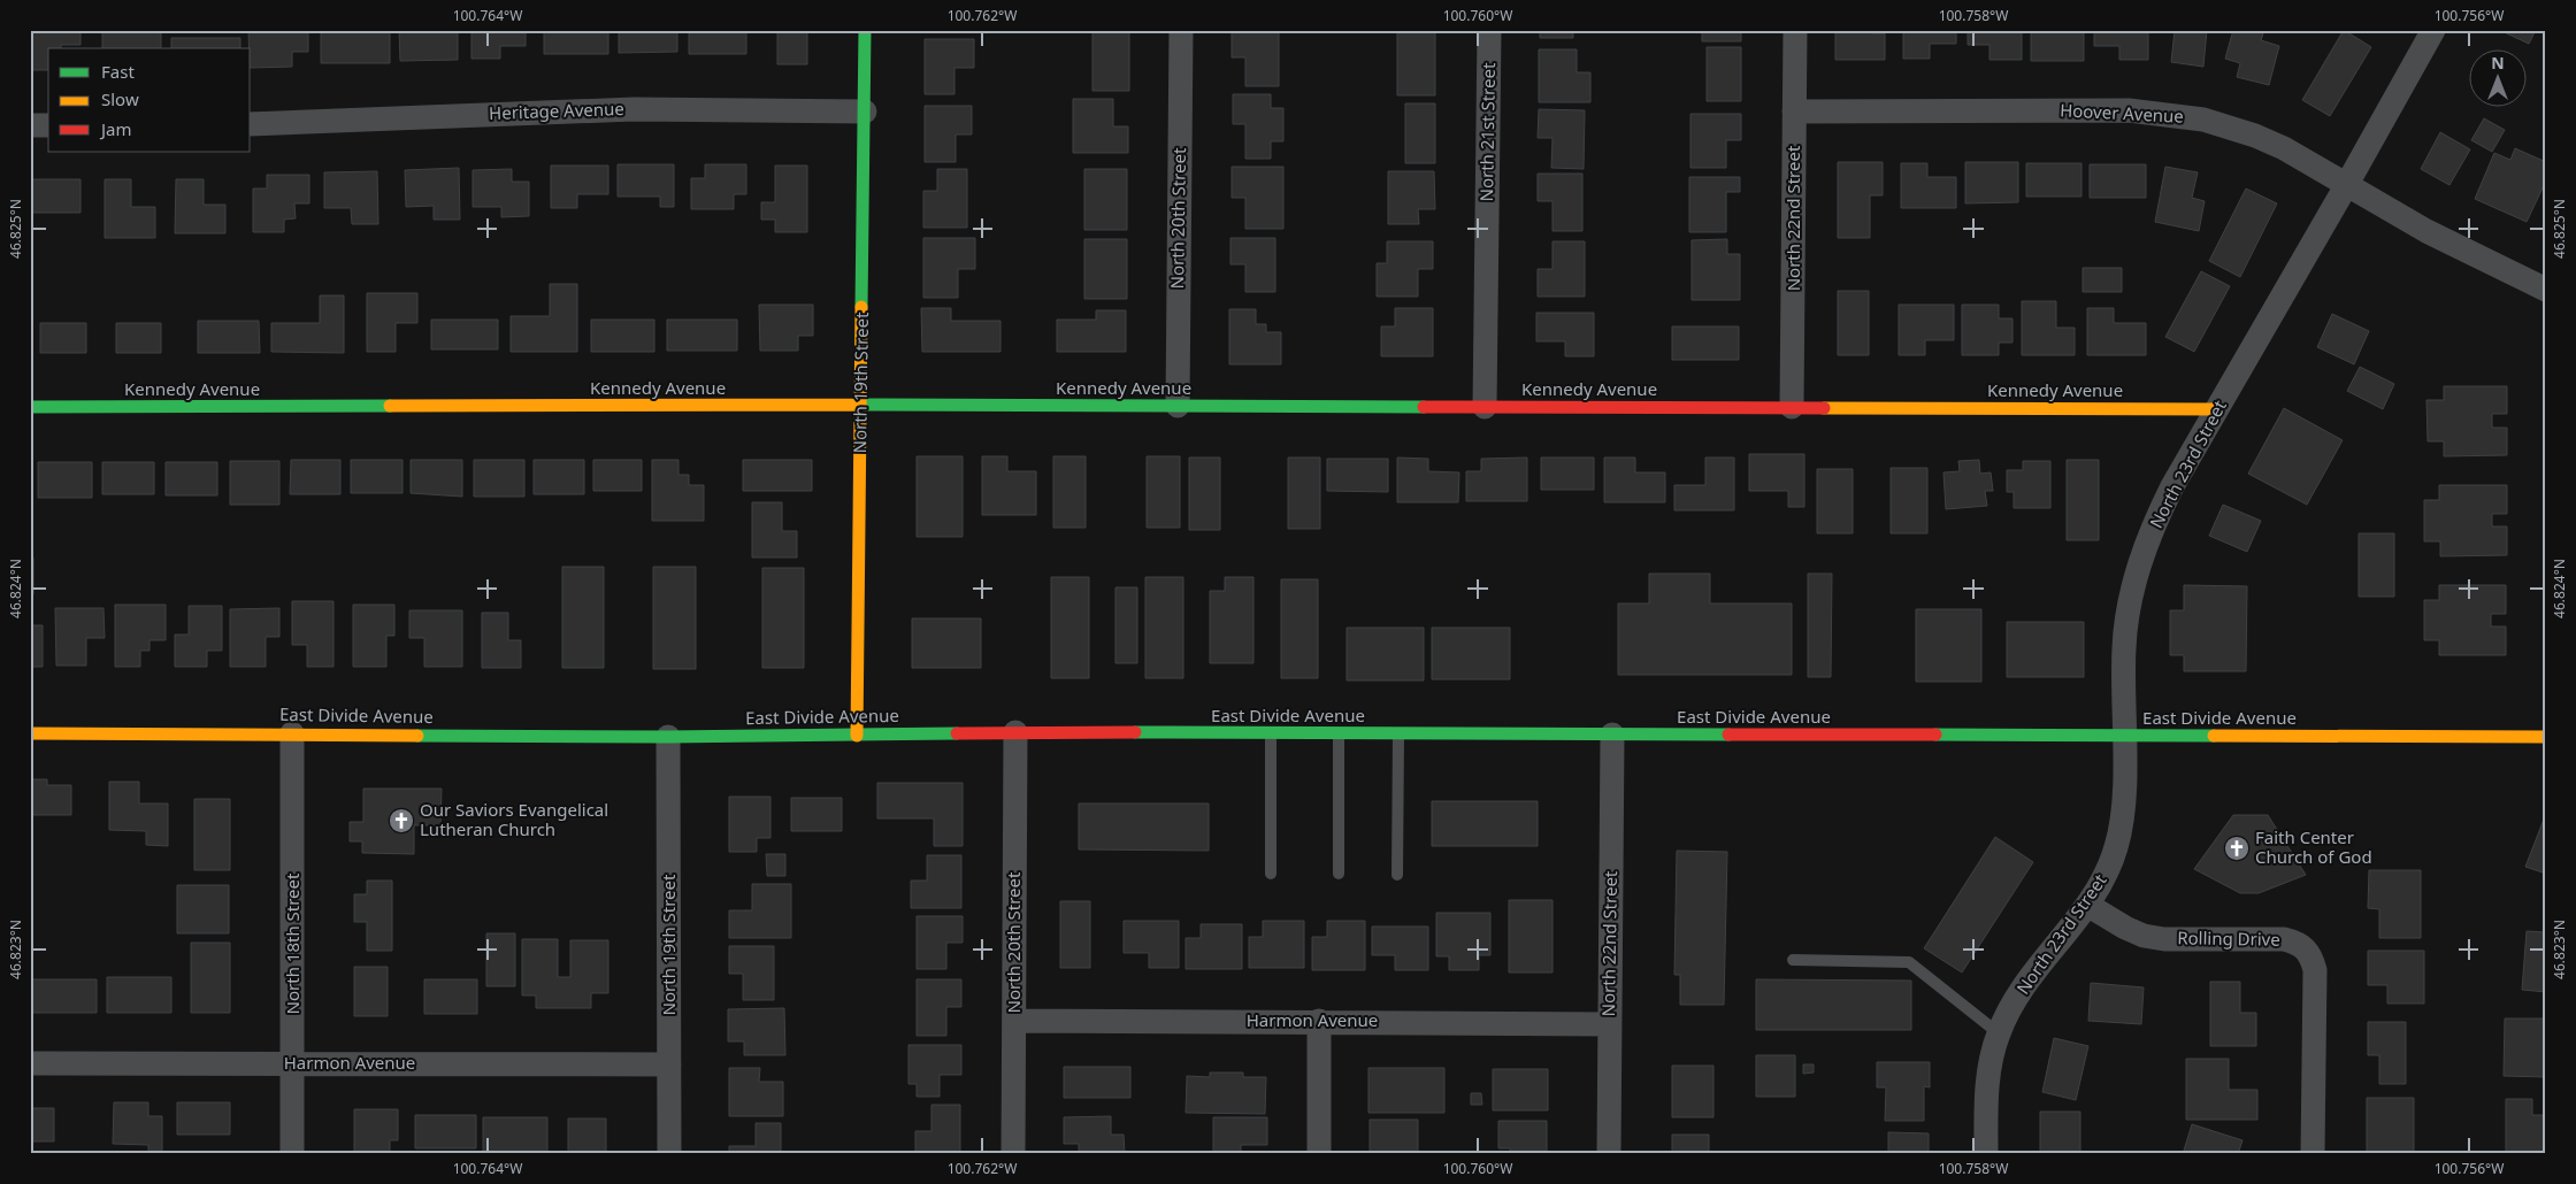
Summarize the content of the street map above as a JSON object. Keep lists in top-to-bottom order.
{
  "streets": {
    "street": [
      "Heritage Avenue",
      "Hoover Avenue",
      "North 21st Street",
      "North 20th Street",
      "North 22nd Street",
      "North 19th Street",
      "Kennedy Avenue",
      "North 23rd Street",
      "East Divide Avenue",
      "Rolling Drive",
      "North 18th Street",
      "Harmon Avenue"
    ]
  },
  "crossings": [
    ["Heritage Avenue", "North 19th Street"],
    ["Hoover Avenue", "North 22nd Street"],
    ["Hoover Avenue", "North 23rd Street"],
    ["North 21st Street", "Kennedy Avenue"],
    ["North 20th Street", "Kennedy Avenue"],
    ["North 20th Street", "East Divide Avenue"],
    ["North 20th Street", "Harmon Avenue"],
    ["North 22nd Street", "Kennedy Avenue"],
    ["North 22nd Street", "East Divide Avenue"],
    ["North 22nd Street", "Harmon Avenue"],
    ["North 19th Street", "Kennedy Avenue"],
    ["North 19th Street", "East Divide Avenue"],
    ["North 19th Street", "Harmon Avenue"],
    ["Kennedy Avenue", "North 23rd Street"],
    ["North 23rd Street", "East Divide Avenue"],
    ["North 23rd Street", "Rolling Drive"],
    ["East Divide Avenue", "North 18th Street"],
    ["North 18th Street", "Harmon Avenue"]
  ],
  "places": {
    "church": ["Our Saviors Evangelical Lutheran Church", "Faith Center Church of God"]
  },
  "legend": ["Fast", "Slow", "Jam"],
  "north": "top",
  "coordinates": [
    "100.764°W",
    "100.762°W",
    "100.760°W",
    "100.758°W",
    "100.756°W",
    "46.825°N",
    "46.824°N",
    "46.823°N"
  ]
}
